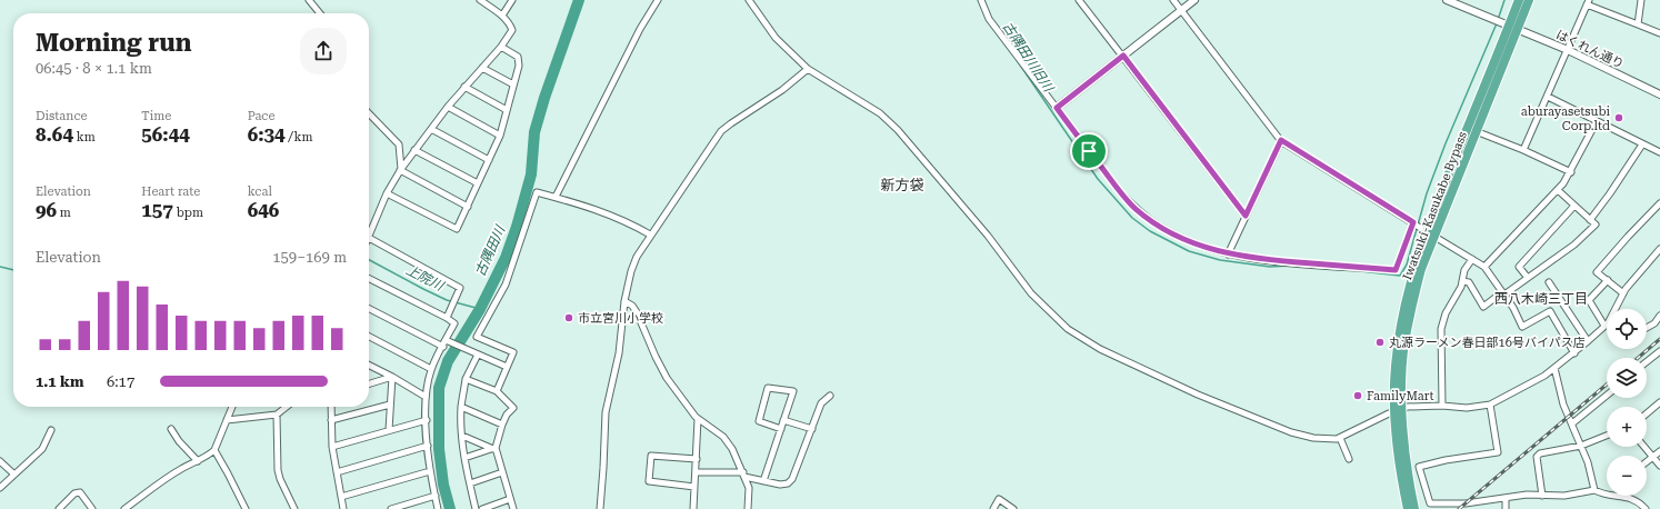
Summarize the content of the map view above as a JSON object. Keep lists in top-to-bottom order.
{
  "streets": {
    "highway": ["Iwatsuki-Kasukabe Bypass"],
    "street": ["はくれん通り"]
  },
  "crossings": [
    ["はくれん通り", "Iwatsuki-Kasukabe Bypass"]
  ],
  "districts": ["新方袋", "西八木崎三丁目"],
  "water": ["古隅田川旧川", "古隅田川", "上院川"],
  "places": [
    "aburayasetsubi Corp.ltd",
    "市立宮川小学校",
    "丸源ラーメン春日部16号バイパス店",
    "FamilyMart"
  ],
  "page": {
    "heading": ["Morning run", "06:45 · 8 × 1.1 km"],
    "stats": [
      ["Distance", "8.64 km"],
      ["Time", "56:44"],
      ["Pace", "6:34 /km"],
      ["Elevation", "96 m"],
      ["Heart rate", "157 bpm"],
      ["kcal", "646"]
    ],
    "chart": ["Elevation", "159–169 m"],
    "map_buttons": ["+", "−"],
    "list": [
      {
        "name": "1.1 km",
        "note": "6:17"
      }
    ]
  }
}
